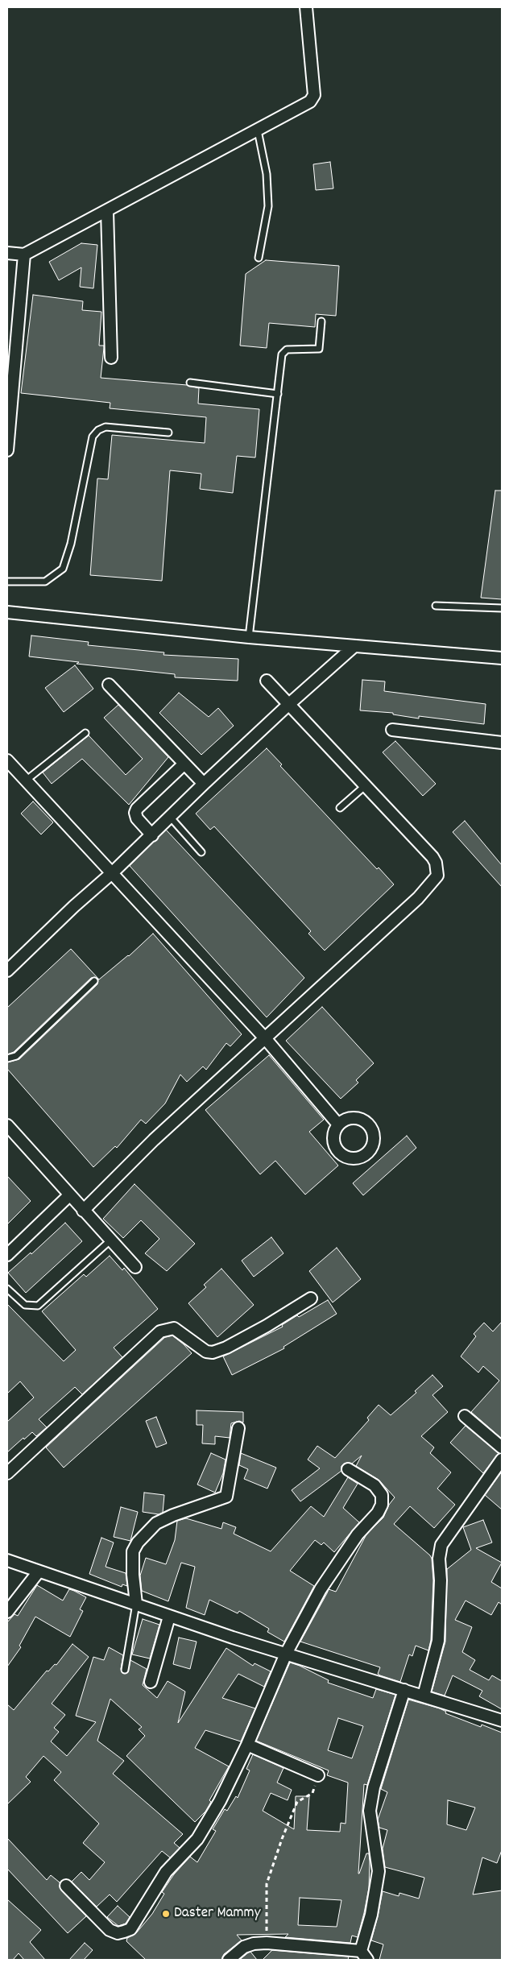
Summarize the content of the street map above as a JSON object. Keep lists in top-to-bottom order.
{
  "places": ["Daster Mammy"]
}
